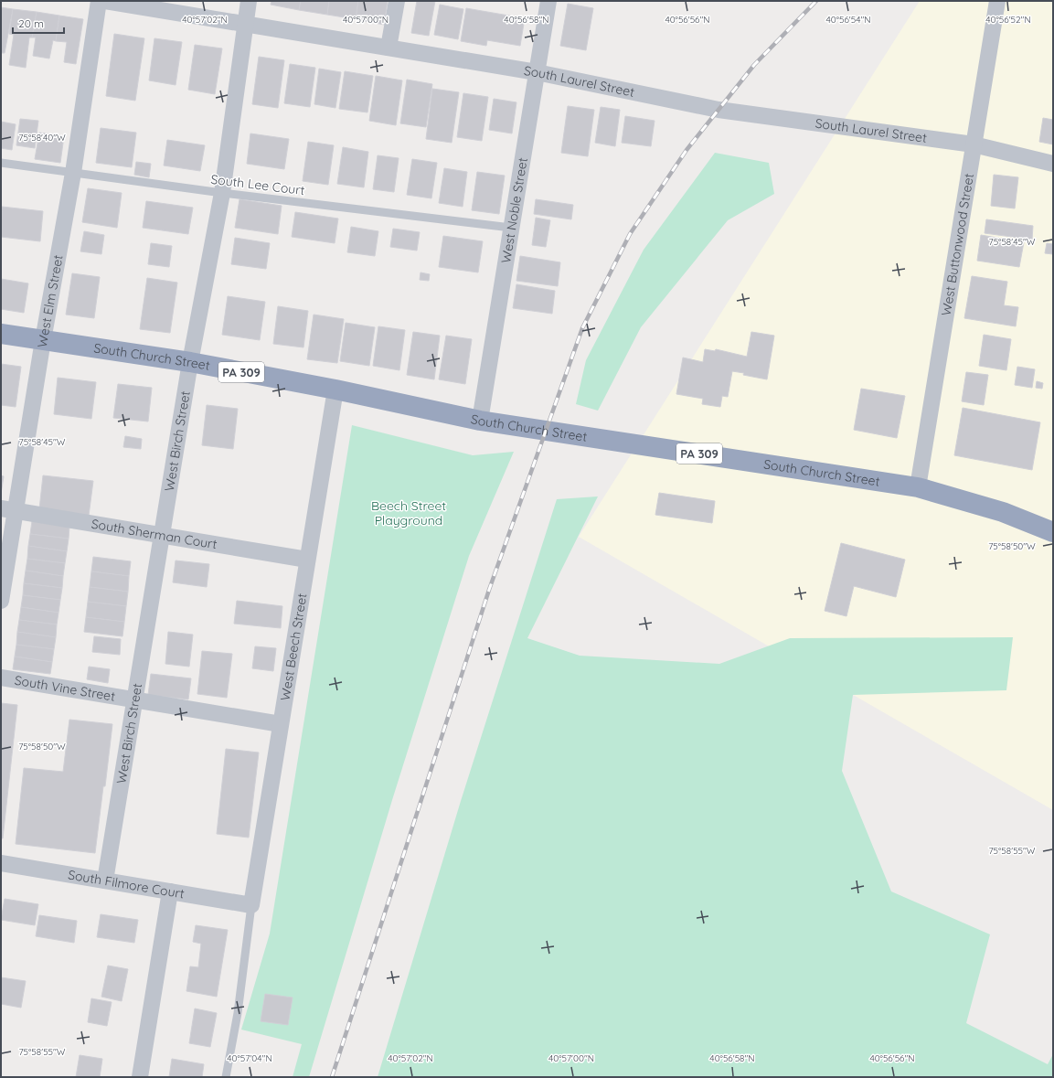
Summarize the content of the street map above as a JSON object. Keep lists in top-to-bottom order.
{
  "streets": {
    "highway": ["South Church Street", "PA 309"],
    "street": [
      "South Laurel Street",
      "West Noble Street",
      "West Buttonwood Street",
      "West Elm Street",
      "West Birch Street",
      "South Sherman Court",
      "West Beech Street",
      "South Vine Street",
      "South Filmore Court"
    ],
    "lane": ["South Lee Court"]
  },
  "crossings": [
    ["South Laurel Street", "West Noble Street"],
    ["South Laurel Street", "West Buttonwood Street"],
    ["South Laurel Street", "West Birch Street"],
    ["South Lee Court", "West Noble Street"],
    ["South Lee Court", "West Elm Street"],
    ["South Lee Court", "West Birch Street"],
    ["West Noble Street", "South Church Street"],
    ["West Buttonwood Street", "South Church Street"],
    ["West Elm Street", "South Church Street"],
    ["West Elm Street", "South Sherman Court"],
    ["South Church Street", "West Birch Street"],
    ["South Church Street", "West Beech Street"],
    ["West Birch Street", "South Sherman Court"],
    ["West Birch Street", "South Vine Street"],
    ["West Birch Street", "South Filmore Court"],
    ["South Sherman Court", "West Beech Street"],
    ["West Beech Street", "South Vine Street"],
    ["West Beech Street", "South Filmore Court"]
  ],
  "parks": ["Beech Street Playground"],
  "scale_bar": "20 m",
  "coordinates": [
    "40°57'02\"N",
    "40°57'00\"N",
    "40°56'58\"N",
    "40°56'56\"N",
    "40°56'54\"N",
    "40°56'52\"N",
    "75°58'40\"W",
    "75°58'45\"W",
    "75°58'50\"W",
    "75°58'55\"W",
    "40°57'04\"N"
  ]
}
